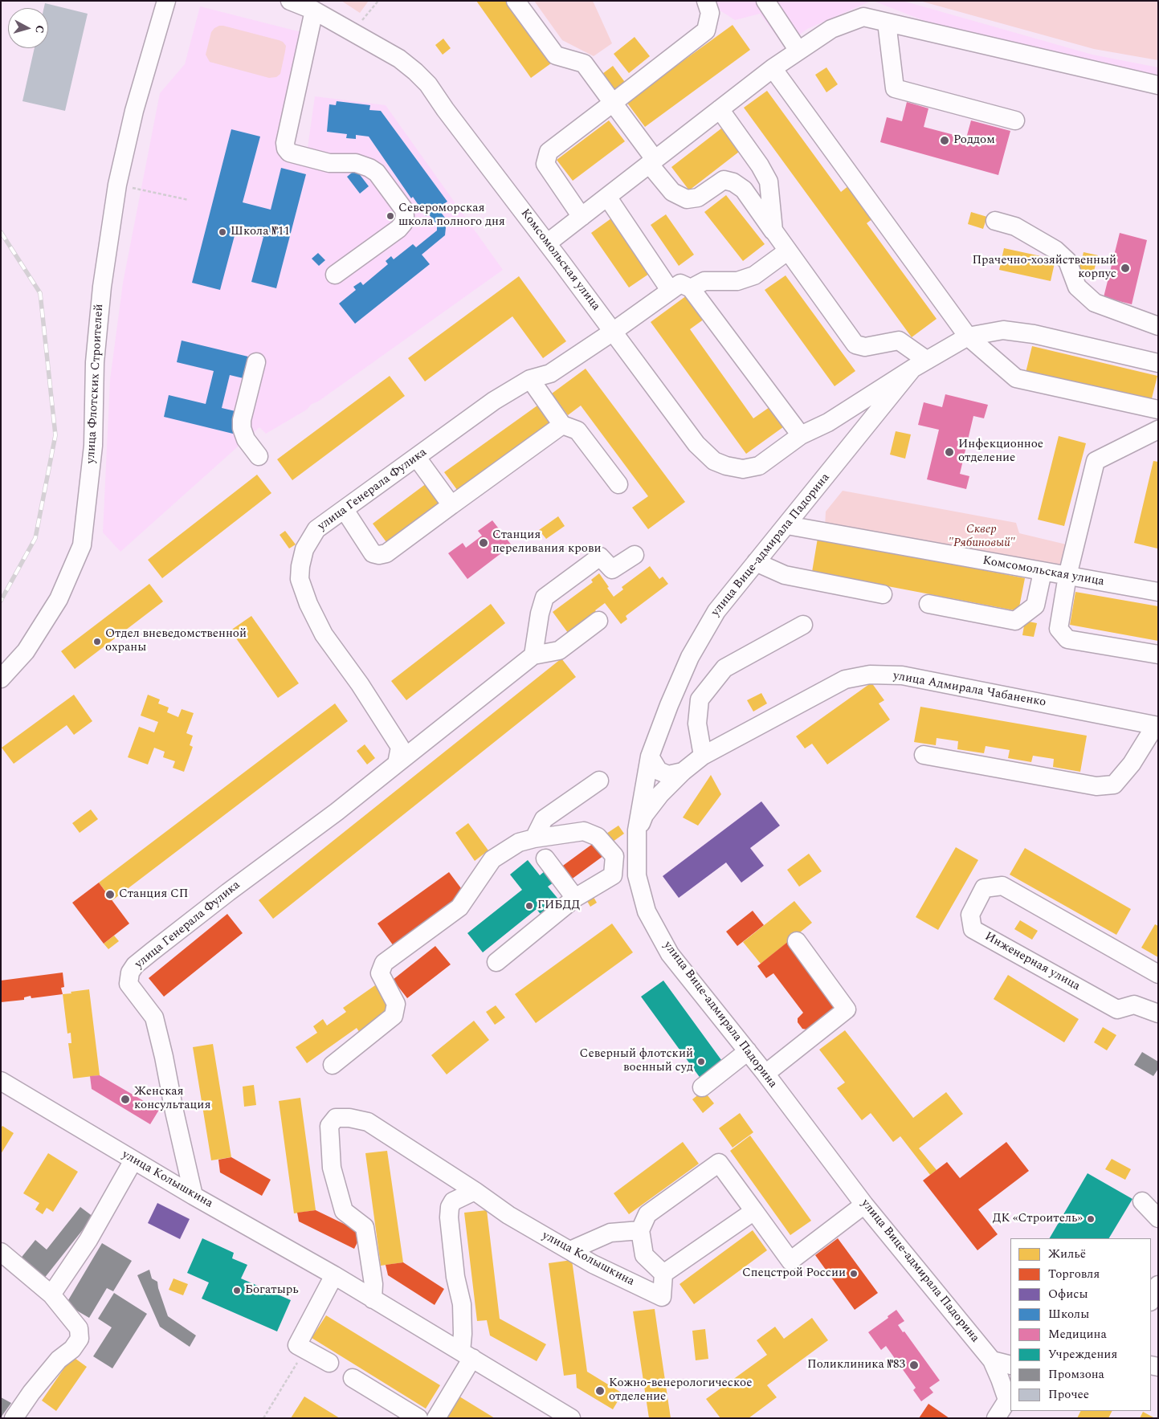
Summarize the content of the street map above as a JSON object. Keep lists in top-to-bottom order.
{
  "streets": {
    "street": [
      "Комсомольская улица",
      "улица Флотских Строителей",
      "улица Генерала Фулика",
      "улица Вице-адмирала Падорина",
      "улица Адмирала Чабаненко",
      "Инженерная улица",
      "улица Колышкина"
    ]
  },
  "crossings": [
    ["Комсомольская улица", "улица Генерала Фулика"],
    ["Комсомольская улица", "улица Вице-адмирала Падорина"],
    ["улица Генерала Фулика", "улица Колышкина"],
    ["улица Вице-адмирала Падорина", "улица Адмирала Чабаненко"]
  ],
  "parks": ["Сквер \"Рябиновый\""],
  "places": [
    "Роддом",
    "Североморская школа полного дня",
    "Школа №11",
    "Прачечно-хозяйственный корпус",
    "Инфекционное отделение",
    "Станция переливания крови",
    "Отдел вневедомственной охраны",
    "Станция СП",
    "ГИБДД",
    "Северный флотский военный суд",
    "Женская консультация",
    "ДК «Строитель»",
    "Спецстрой России",
    "Богатырь",
    "Поликлиника №83",
    "Кожно-венерологическое отделение"
  ],
  "legend": [
    "Жильё",
    "Торговля",
    "Офисы",
    "Школы",
    "Медицина",
    "Учреждения",
    "Промзона",
    "Прочее"
  ],
  "north": "right"
}
